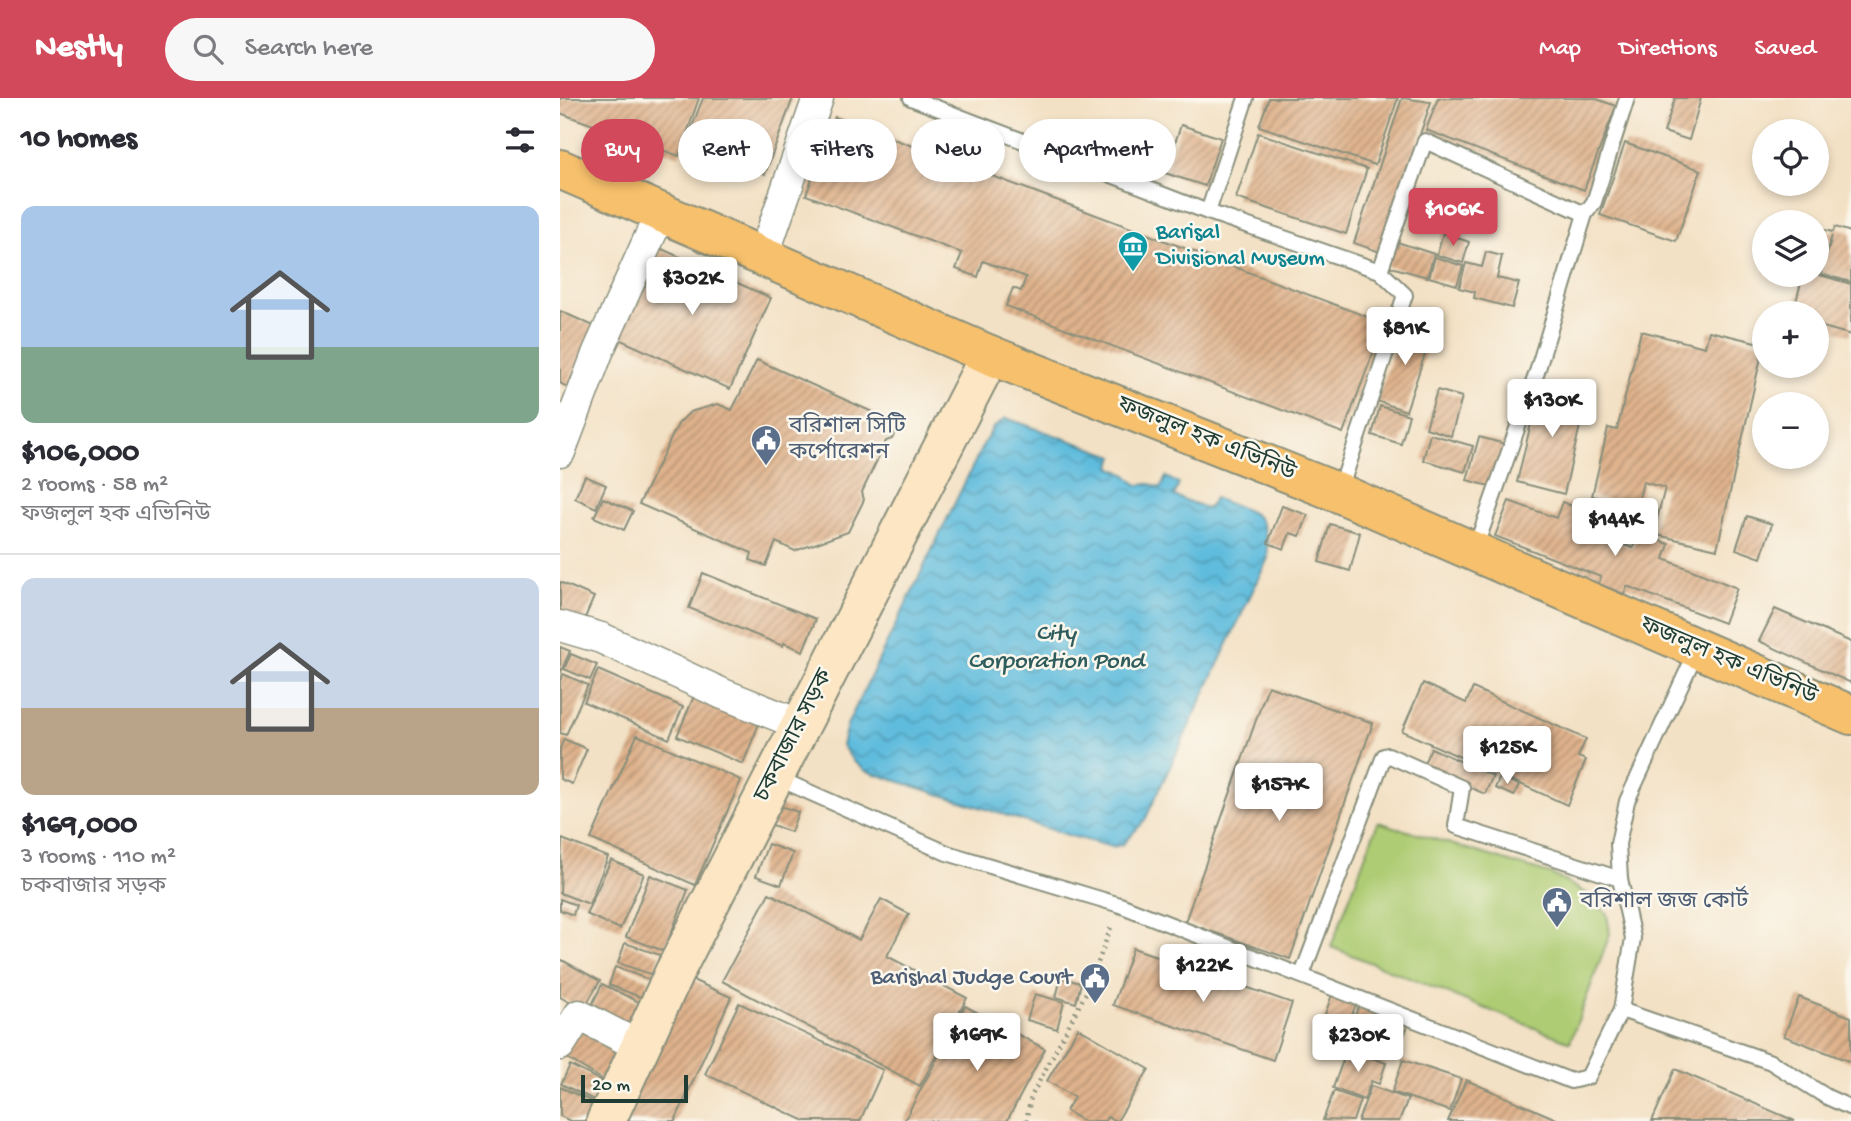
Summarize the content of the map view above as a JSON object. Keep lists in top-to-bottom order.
{
  "streets": {
    "main road": ["ফজলুল হক এভিনিউ", "চকবাজার সড়ক"]
  },
  "crossings": [
    ["ফজলুল হক এভিনিউ", "চকবাজার সড়ক"]
  ],
  "water": ["City Corporation Pond"],
  "places": {
    "museum": ["Barisal Divisional Museum"],
    "public building": ["বরিশাল সিটি কর্পোরেশন", "বরিশাল জজ কোর্ট", "Barishal Judge Court"]
  },
  "scale_bar": "20 m",
  "page": {
    "header": "Nestly",
    "search": "Search here",
    "nav": ["Map", "Directions", "Saved"],
    "heading": "10 homes",
    "map_buttons": ["+", "−"],
    "chip": [
      "Buy",
      "Rent",
      "Filters",
      "New",
      "Apartment"
    ],
    "list": [
      {
        "name": "$106,000",
        "note": "2 rooms · 58 m² · ফজলুল হক এভিনিউ"
      },
      {
        "name": "$169,000",
        "note": "3 rooms · 110 m² · চকবাজার সড়ক"
      }
    ],
    "price": [
      "$106K",
      "$302K",
      "$81K",
      "$130K",
      "$144K",
      "$125K",
      "$157K",
      "$122K",
      "$169K",
      "$230K"
    ],
    "scale": "20 m"
  }
}
